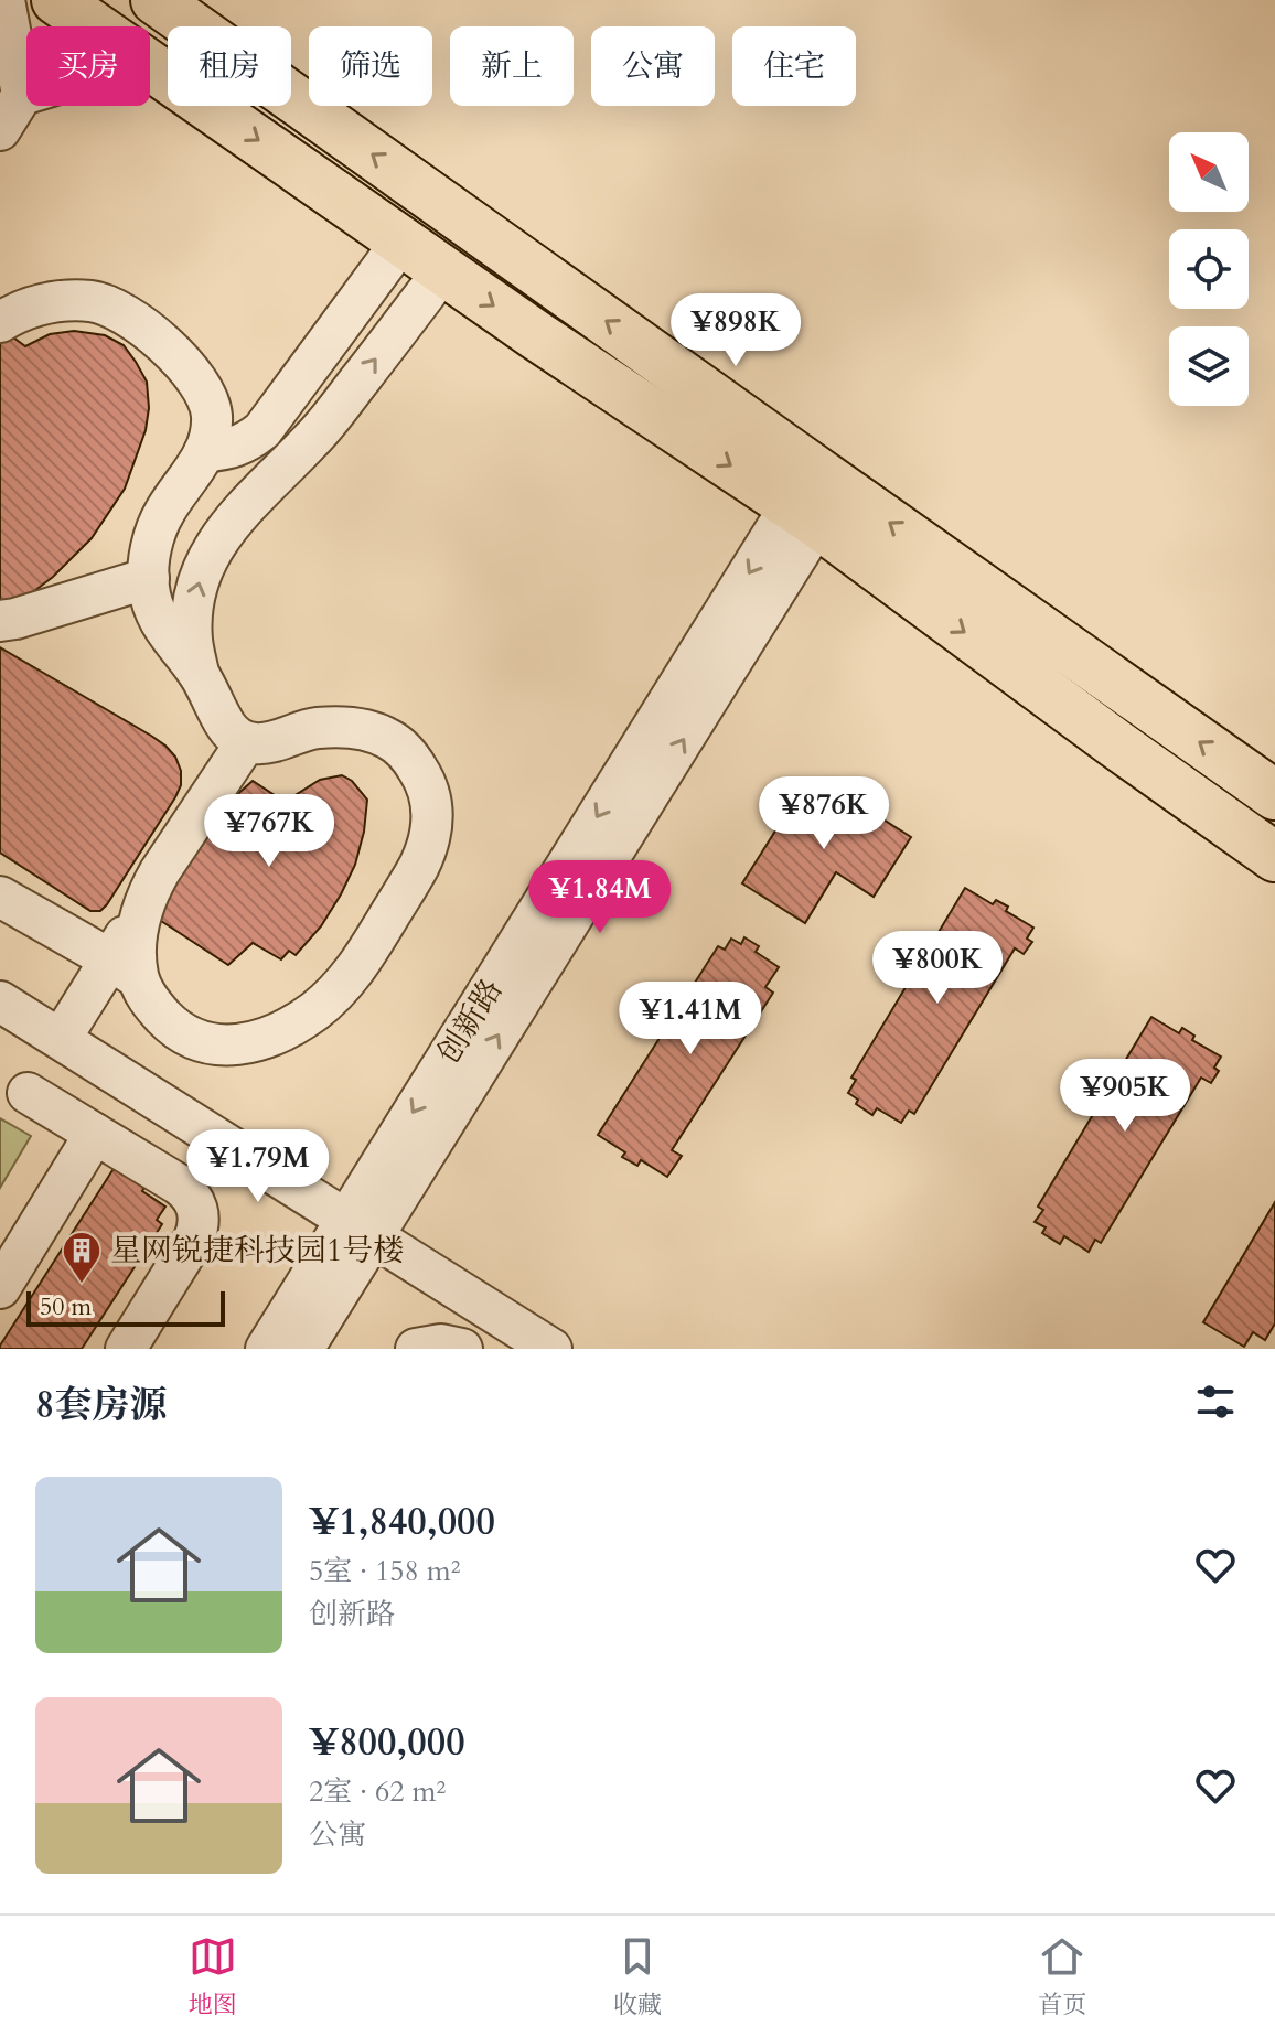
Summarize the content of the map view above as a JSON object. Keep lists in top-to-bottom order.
{
  "streets": {
    "street": ["创新路"]
  },
  "places": {
    "building": ["星网锐捷科技园1号楼"]
  },
  "scale_bar": "50 m",
  "north": "top left",
  "page": {
    "chip": [
      "买房",
      "租房",
      "筛选",
      "新上",
      "公寓",
      "住宅"
    ],
    "price": [
      "¥898K",
      "¥876K",
      "¥767K",
      "¥1.84M",
      "¥800K",
      "¥1.41M",
      "¥905K",
      "¥1.79M"
    ],
    "scale": "50 m",
    "heading": "8套房源",
    "list": [
      {
        "name": "¥1,840,000",
        "note": "5室 · 158 m² · 创新路"
      },
      {
        "name": "¥800,000",
        "note": "2室 · 62 m² · 公寓"
      }
    ],
    "tabs": ["地图", "收藏", "首页"]
  }
}
